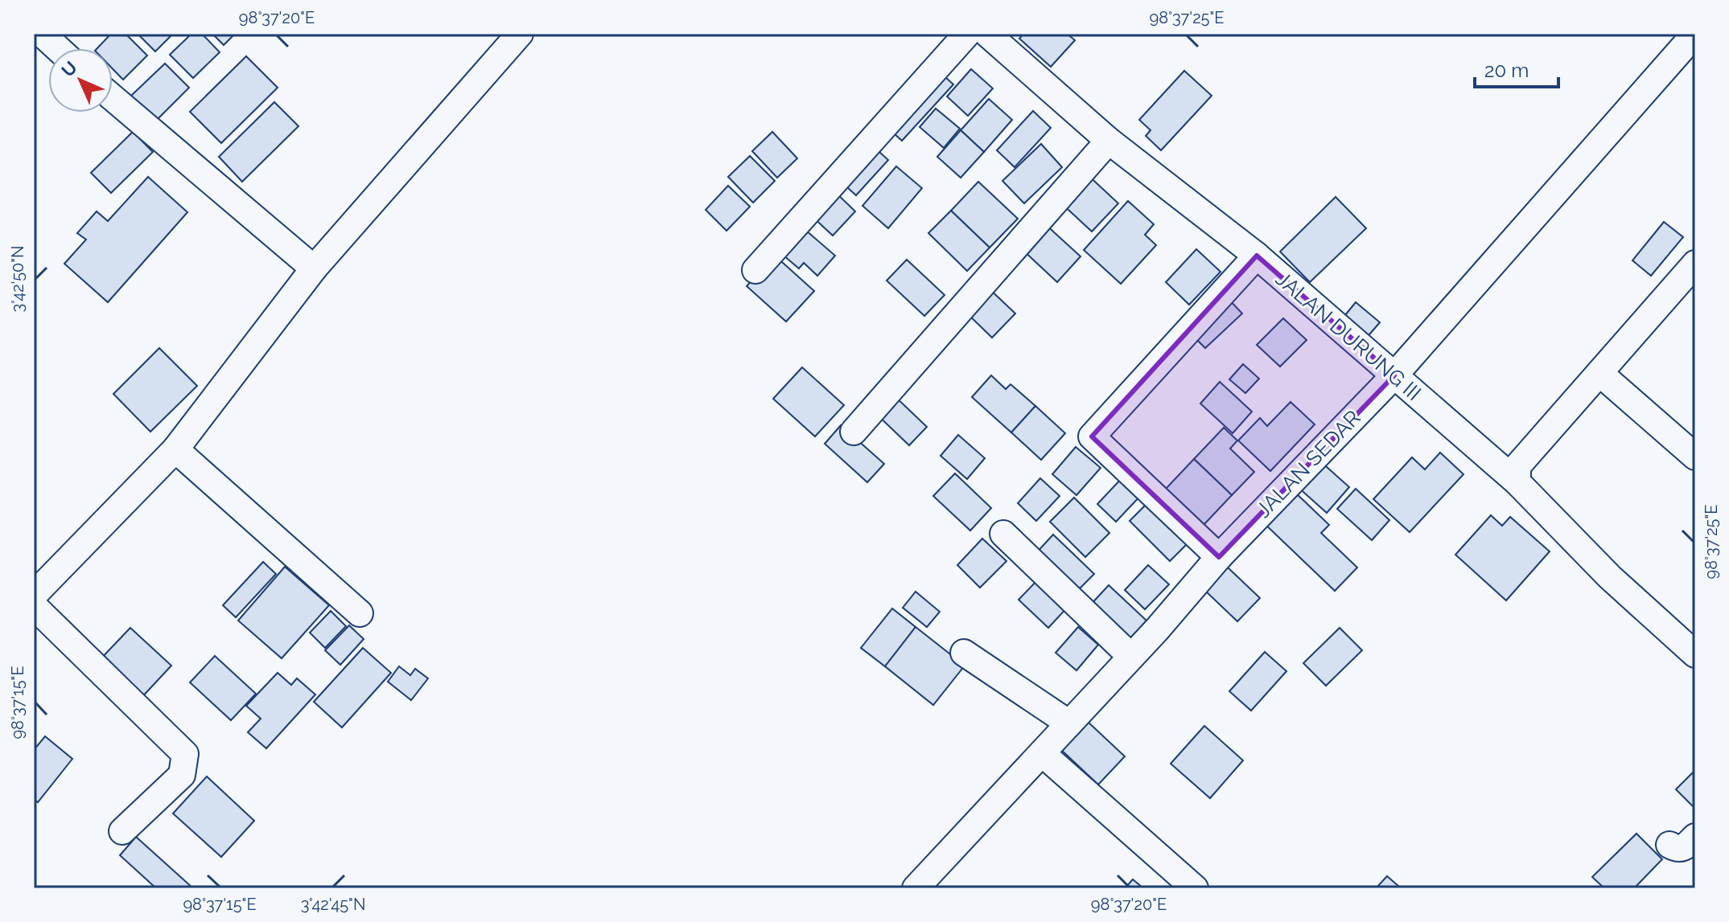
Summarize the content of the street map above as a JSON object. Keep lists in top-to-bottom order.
{
  "streets": {
    "street": ["JALAN DURUNG III", "JALAN SEDAR"]
  },
  "crossings": [
    ["JALAN DURUNG III", "JALAN SEDAR"]
  ],
  "scale_bar": "20 m",
  "north": "top left",
  "coordinates": [
    "98°37'20\"E",
    "98°37'25\"E",
    "3°42'50\"N",
    "98°37'15\"E",
    "3°42'45\"N"
  ]
}
